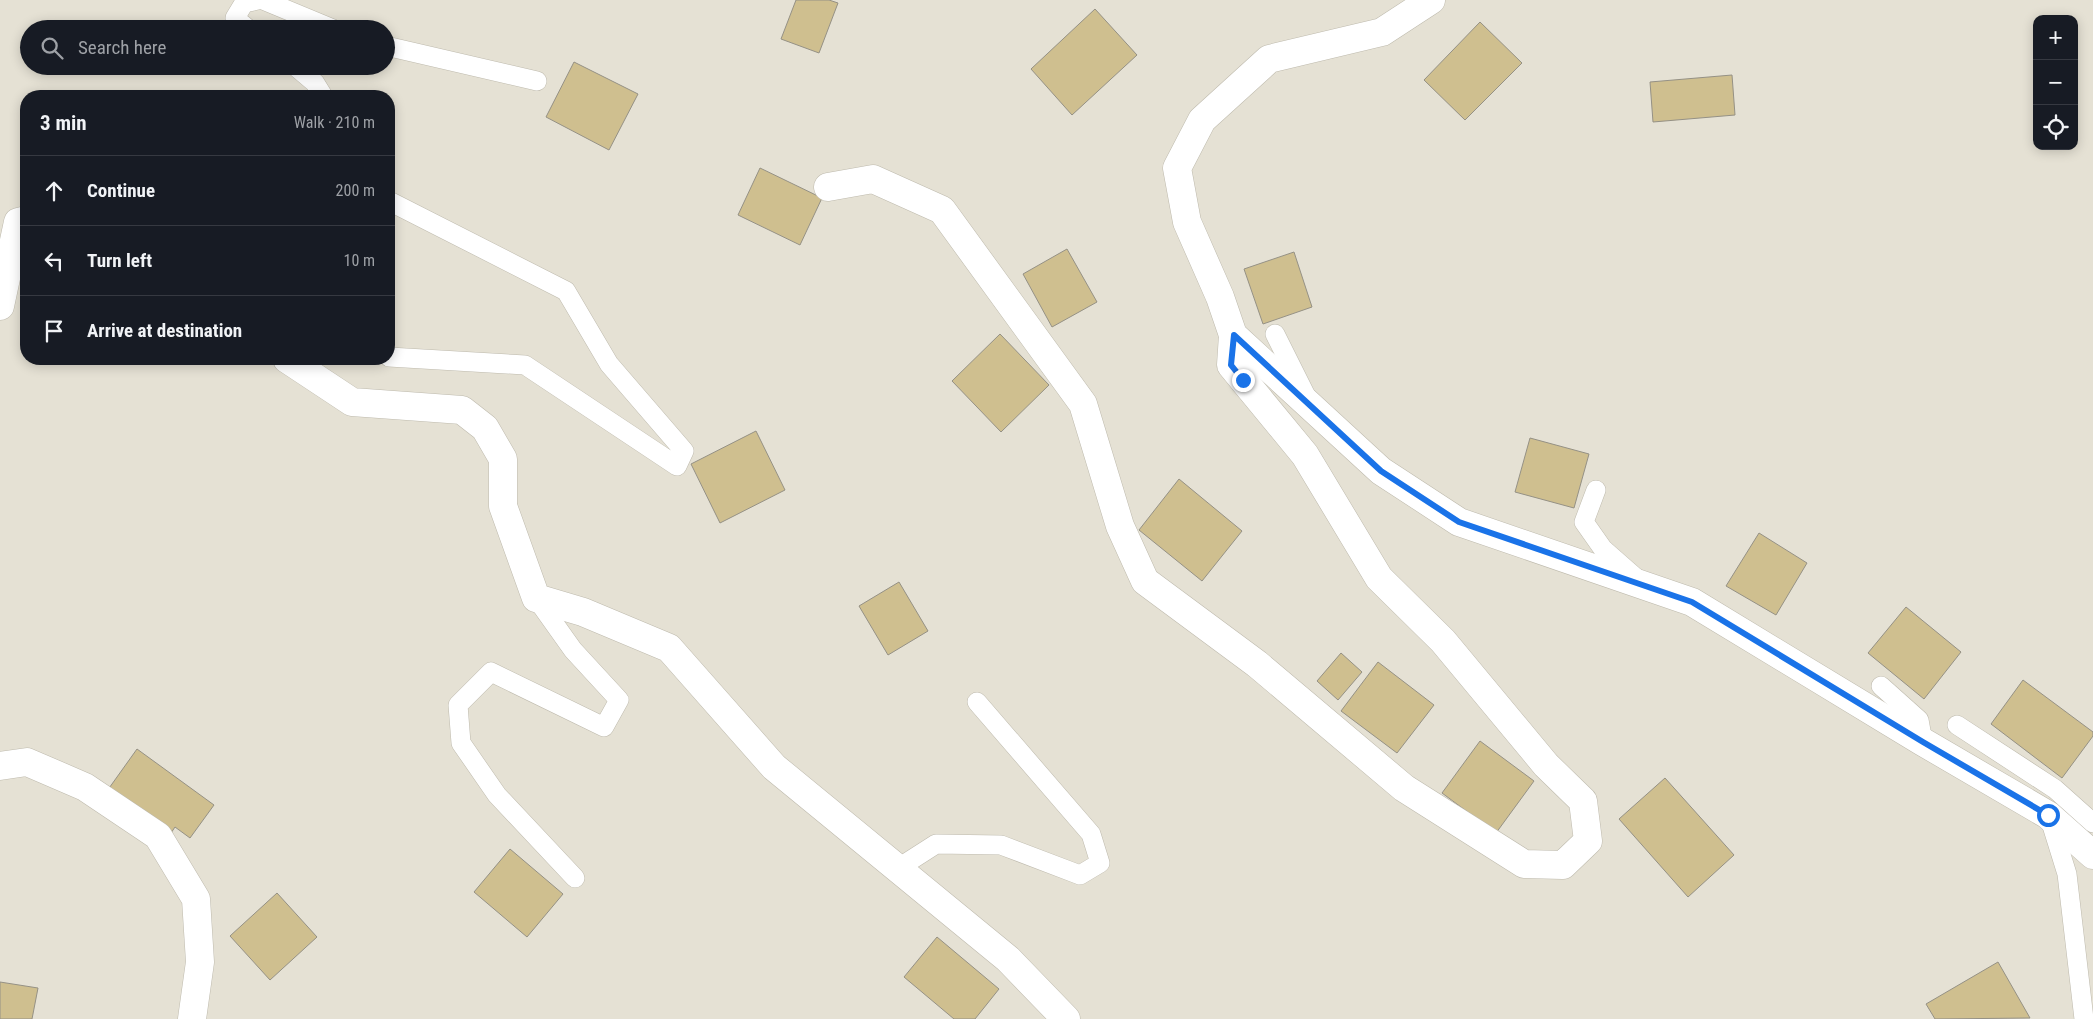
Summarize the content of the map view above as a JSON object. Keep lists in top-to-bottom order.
{
  "page": {
    "map_buttons": ["+", "−"],
    "search": "Search here",
    "heading": ["3 min", "Walk · 210 m"],
    "list": [
      ["Continue", "200 m"],
      ["Turn left", "10 m"],
      "Arrive at destination"
    ]
  }
}
